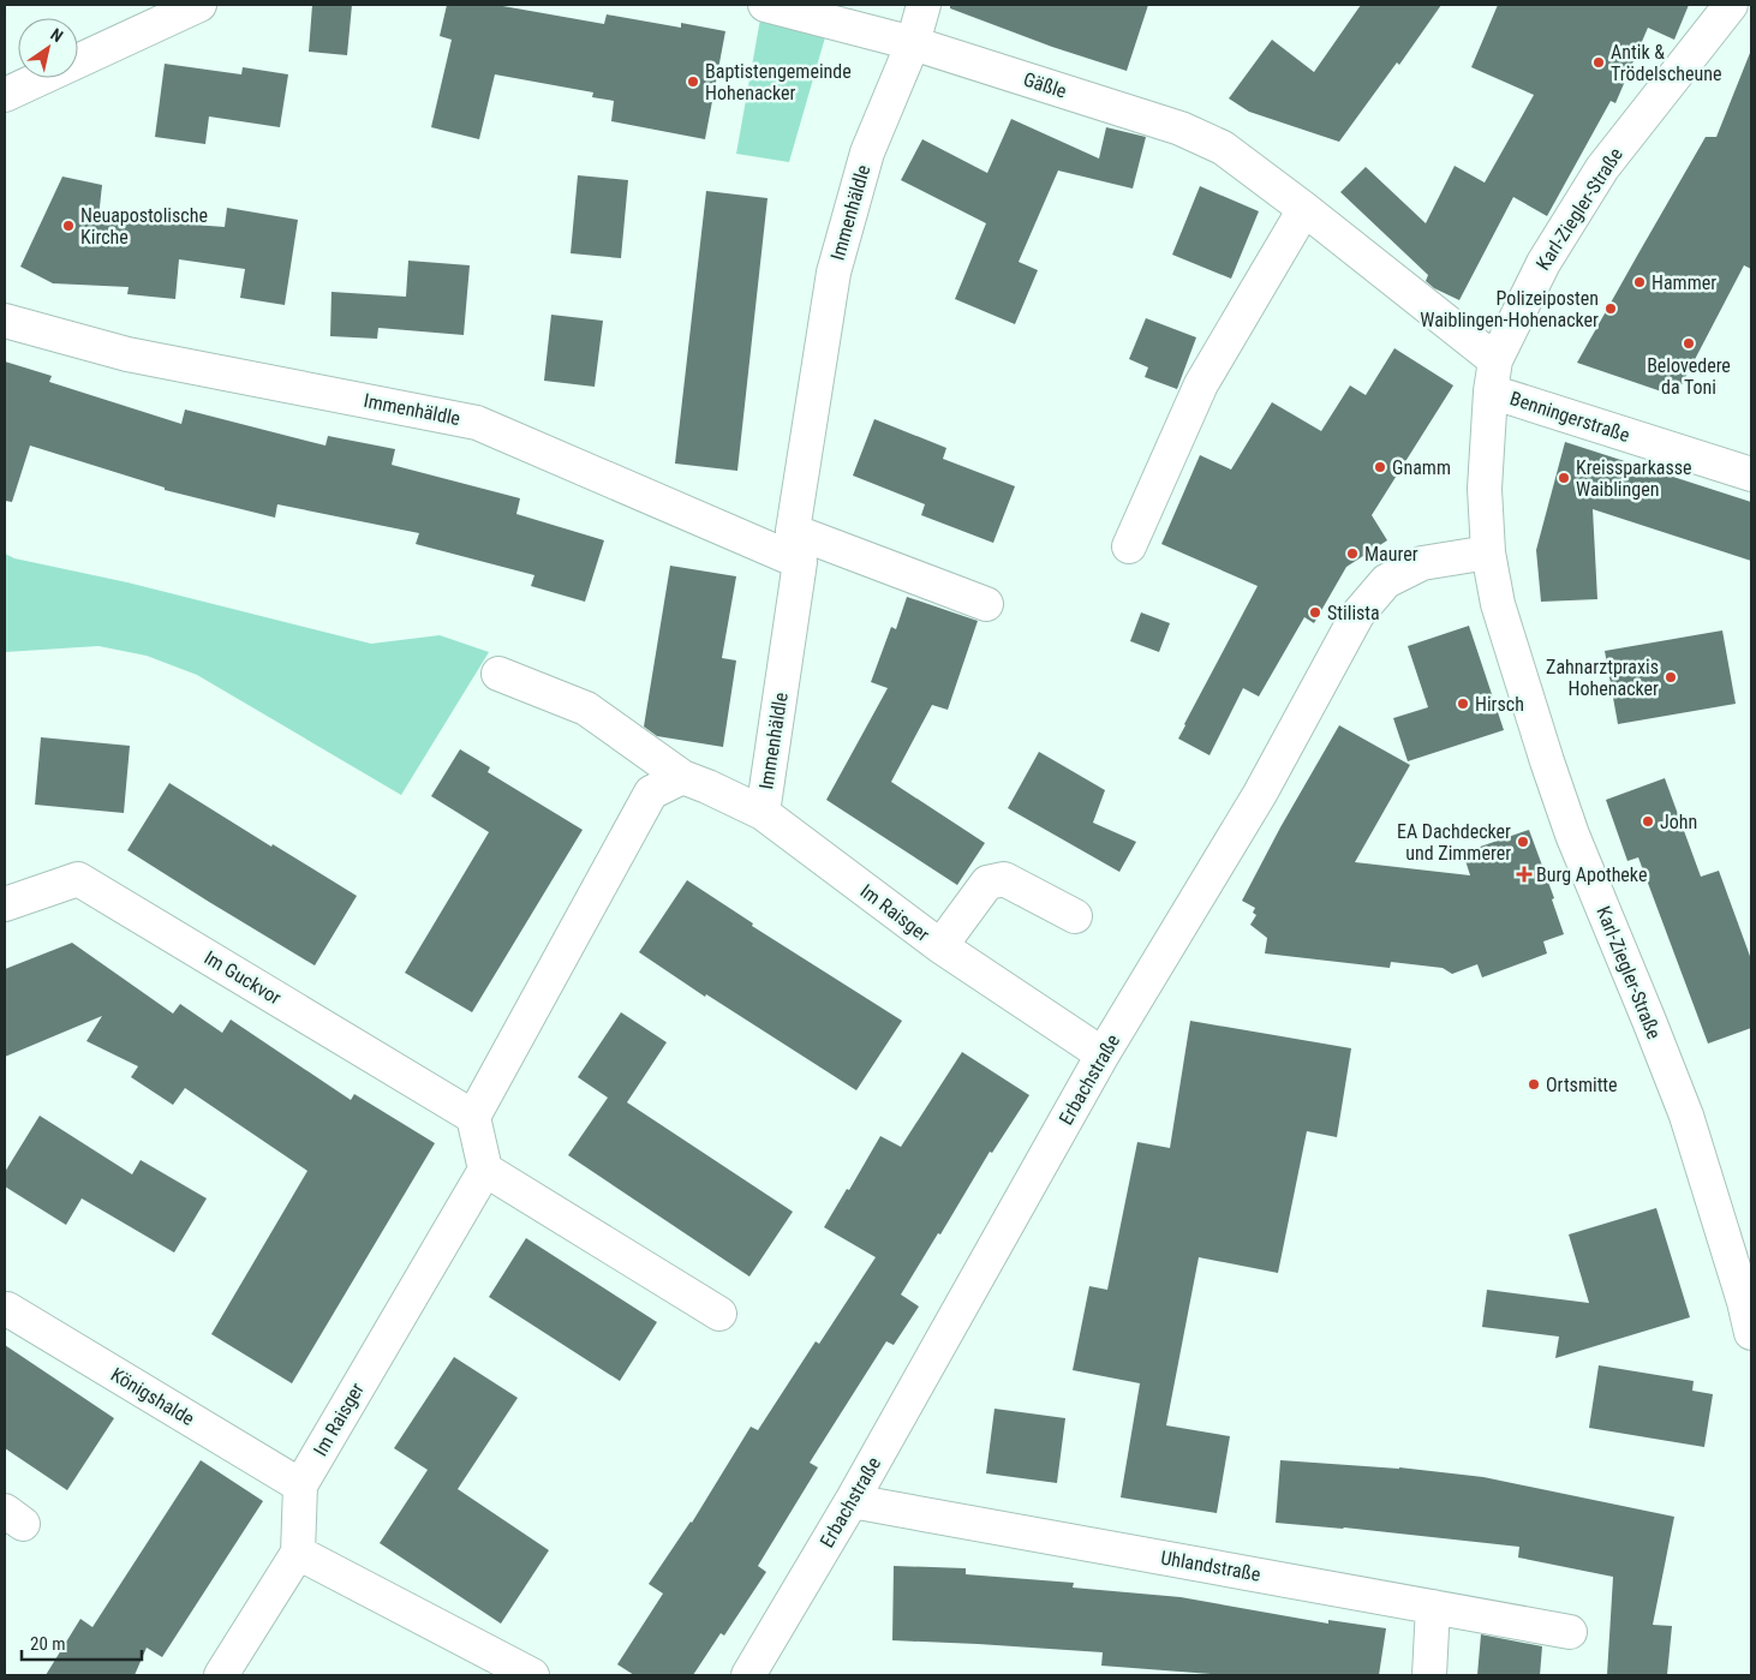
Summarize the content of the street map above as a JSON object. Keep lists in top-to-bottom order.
{
  "streets": {
    "street": [
      "Gäßle",
      "Karl-Ziegler-Straße",
      "Immenhäldle",
      "Benningerstraße",
      "Im Raisger",
      "Im Guckvor",
      "Erbachstraße",
      "Königshalde",
      "Uhlandstraße"
    ]
  },
  "crossings": [
    ["Gäßle", "Karl-Ziegler-Straße"],
    ["Gäßle", "Immenhäldle"],
    ["Gäßle", "Benningerstraße"],
    ["Karl-Ziegler-Straße", "Benningerstraße"],
    ["Karl-Ziegler-Straße", "Erbachstraße"],
    ["Immenhäldle", "Im Raisger"],
    ["Im Raisger", "Erbachstraße"],
    ["Im Raisger", "Königshalde"],
    ["Erbachstraße", "Uhlandstraße"]
  ],
  "places": {
    "other": [
      "Antik & Trödelscheune",
      "Baptistengemeinde Hohenacker",
      "Neuapostolische Kirche",
      "Hammer",
      "Polizeiposten Waiblingen-Hohenacker",
      "Belovedere da Toni",
      "Gnamm",
      "Kreissparkasse Waiblingen",
      "Maurer",
      "Stilista",
      "Zahnarztpraxis Hohenacker",
      "Hirsch",
      "John",
      "EA Dachdecker und Zimmerer",
      "Ortsmitte"
    ],
    "health": ["Burg Apotheke"]
  },
  "scale_bar": "20 m",
  "north": "top right"
}
